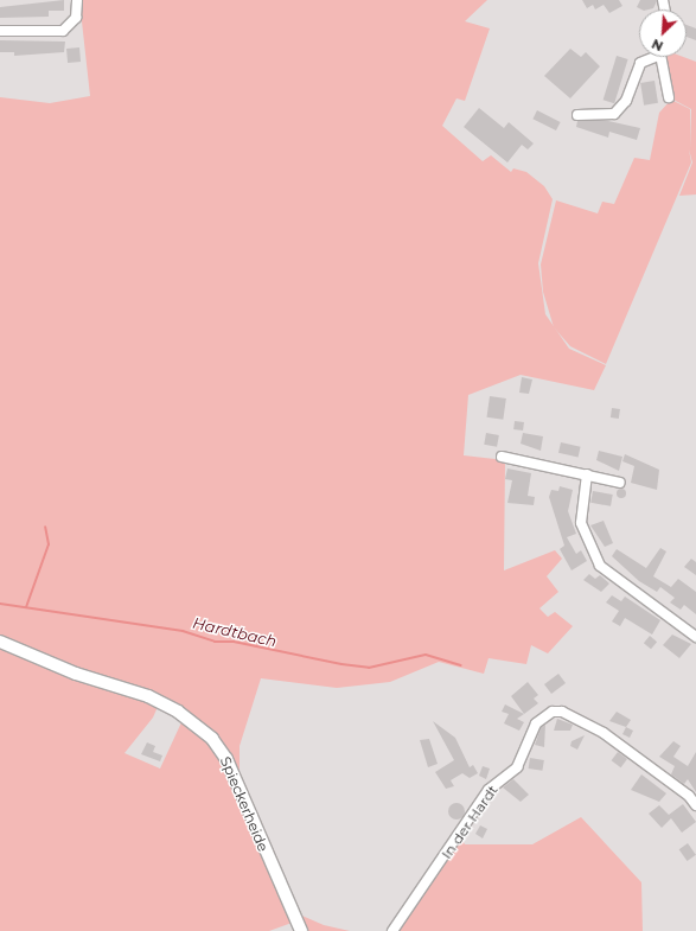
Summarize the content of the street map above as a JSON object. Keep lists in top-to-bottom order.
{
  "streets": {
    "main road": ["Spieckerheide"],
    "street": ["In der Hardt"]
  },
  "water": ["Hardtbach"],
  "north": "bottom left"
}
